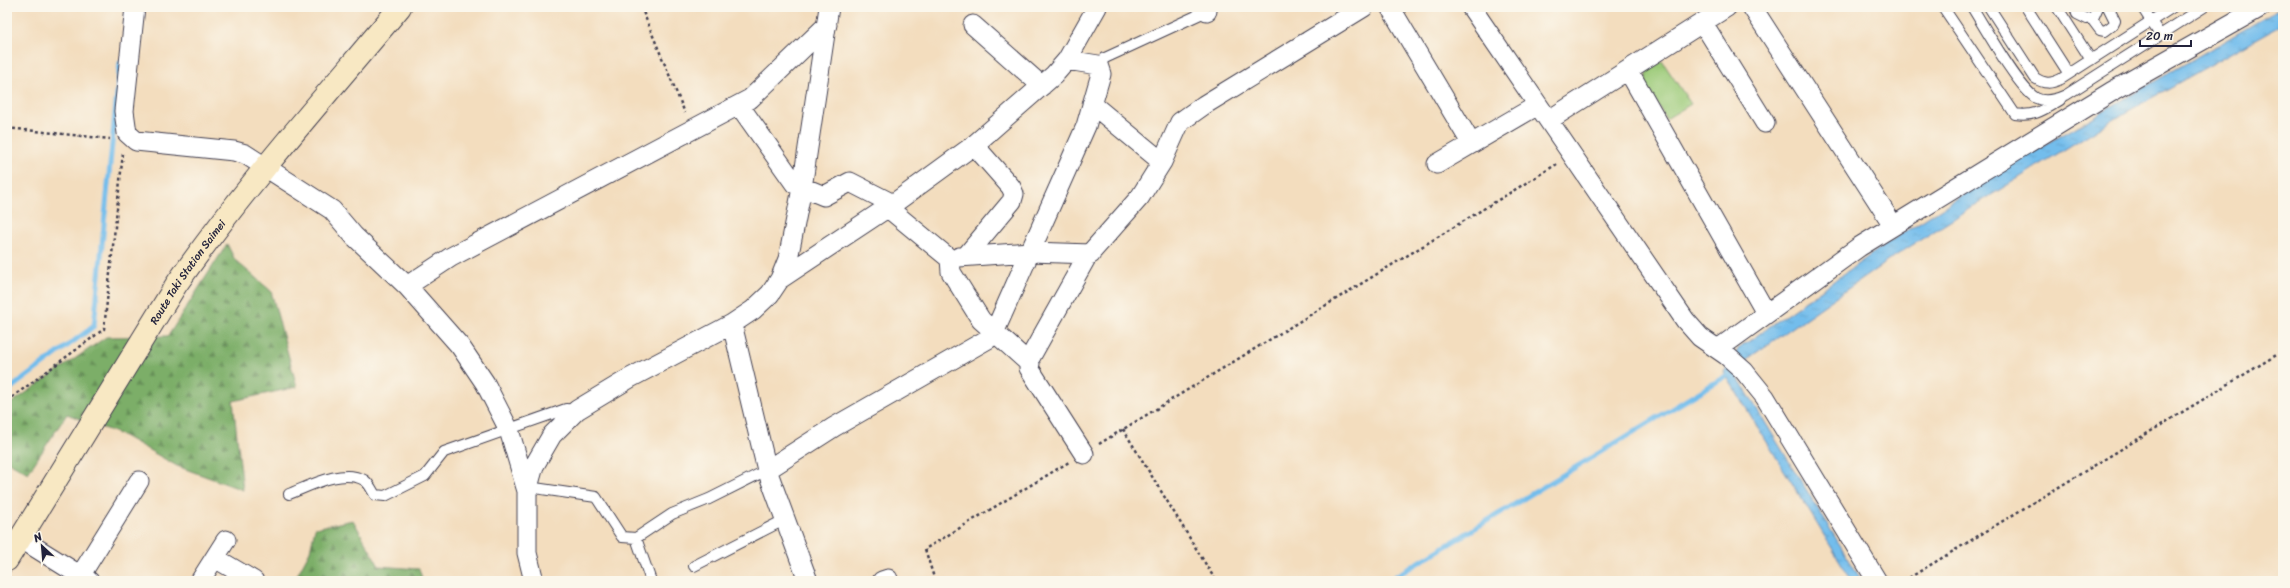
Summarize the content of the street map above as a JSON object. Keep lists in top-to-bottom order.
{
  "streets": {
    "main road": ["Route Taki Station Saimei"]
  },
  "scale_bar": "20 m",
  "north": "top left"
}
